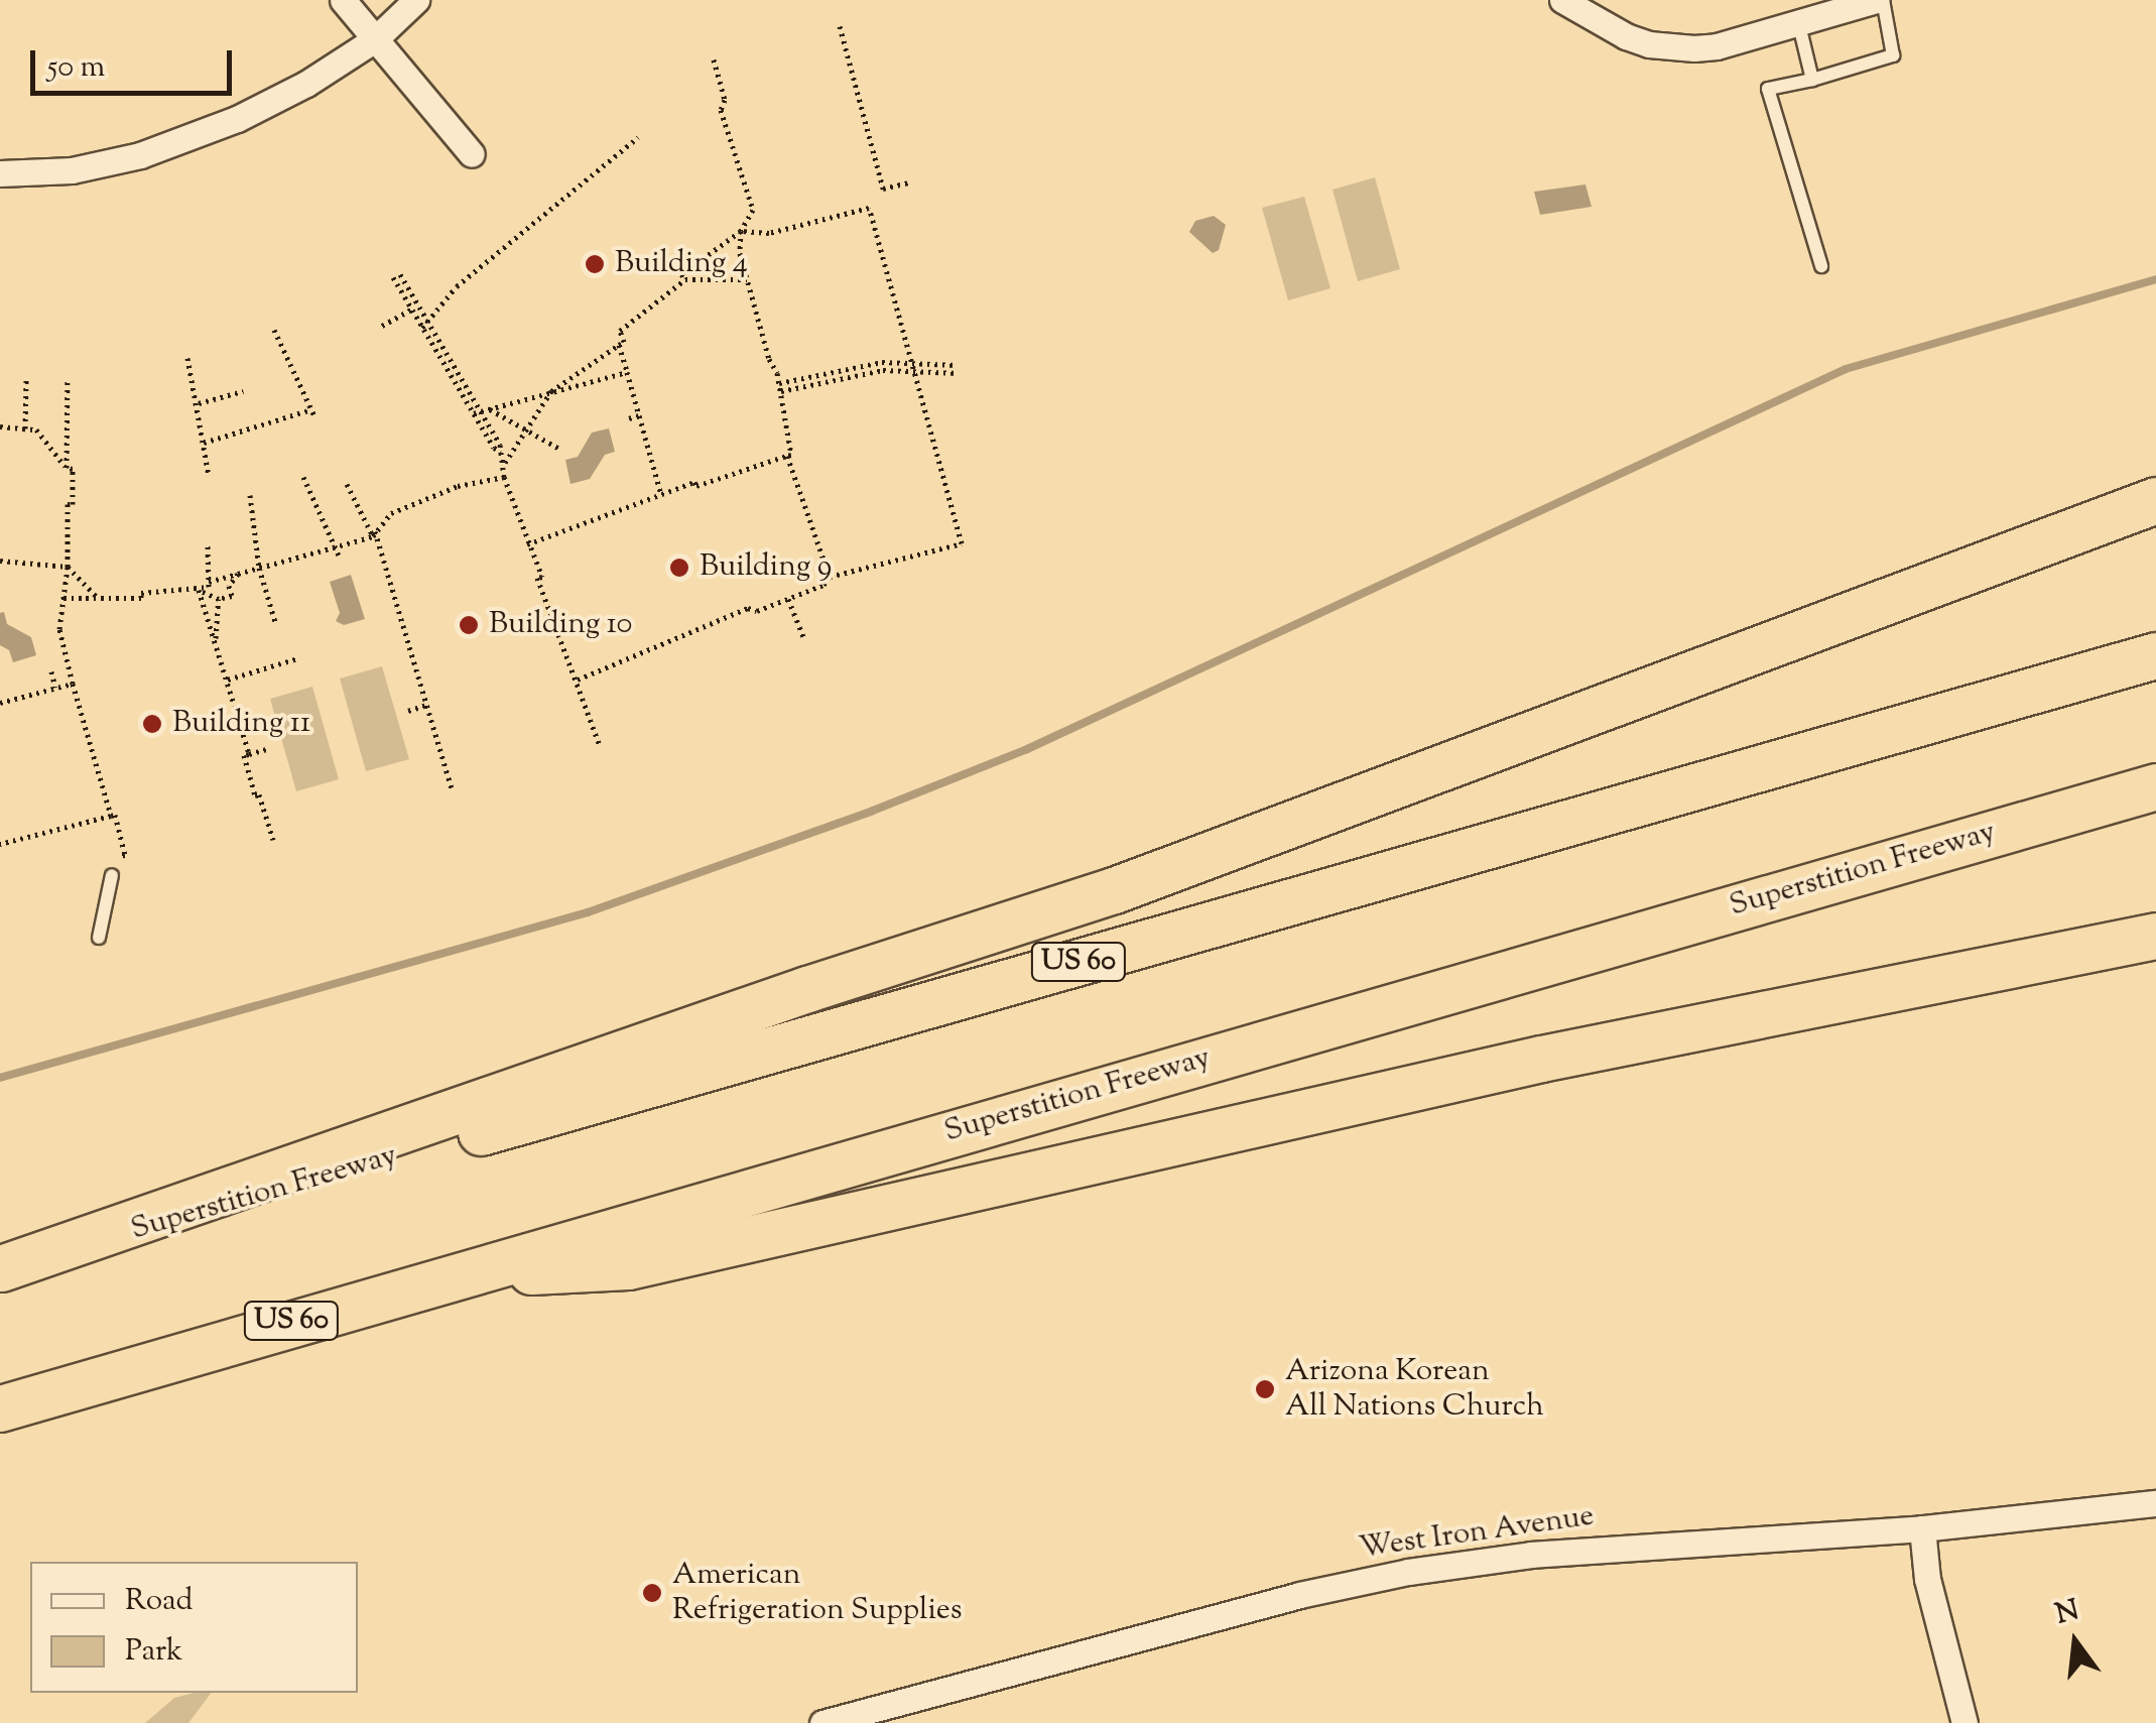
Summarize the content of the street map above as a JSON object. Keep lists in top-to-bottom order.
{
  "streets": {
    "highway": ["Superstition Freeway", "US 60"],
    "street": ["West Iron Avenue"]
  },
  "places": [
    "Building 4",
    "Building 9",
    "Building 10",
    "Building 11",
    "Arizona Korean All Nations Church",
    "American Refrigeration Supplies"
  ],
  "legend": ["Road", "Park"],
  "scale_bar": "50 m",
  "north": "top"
}
